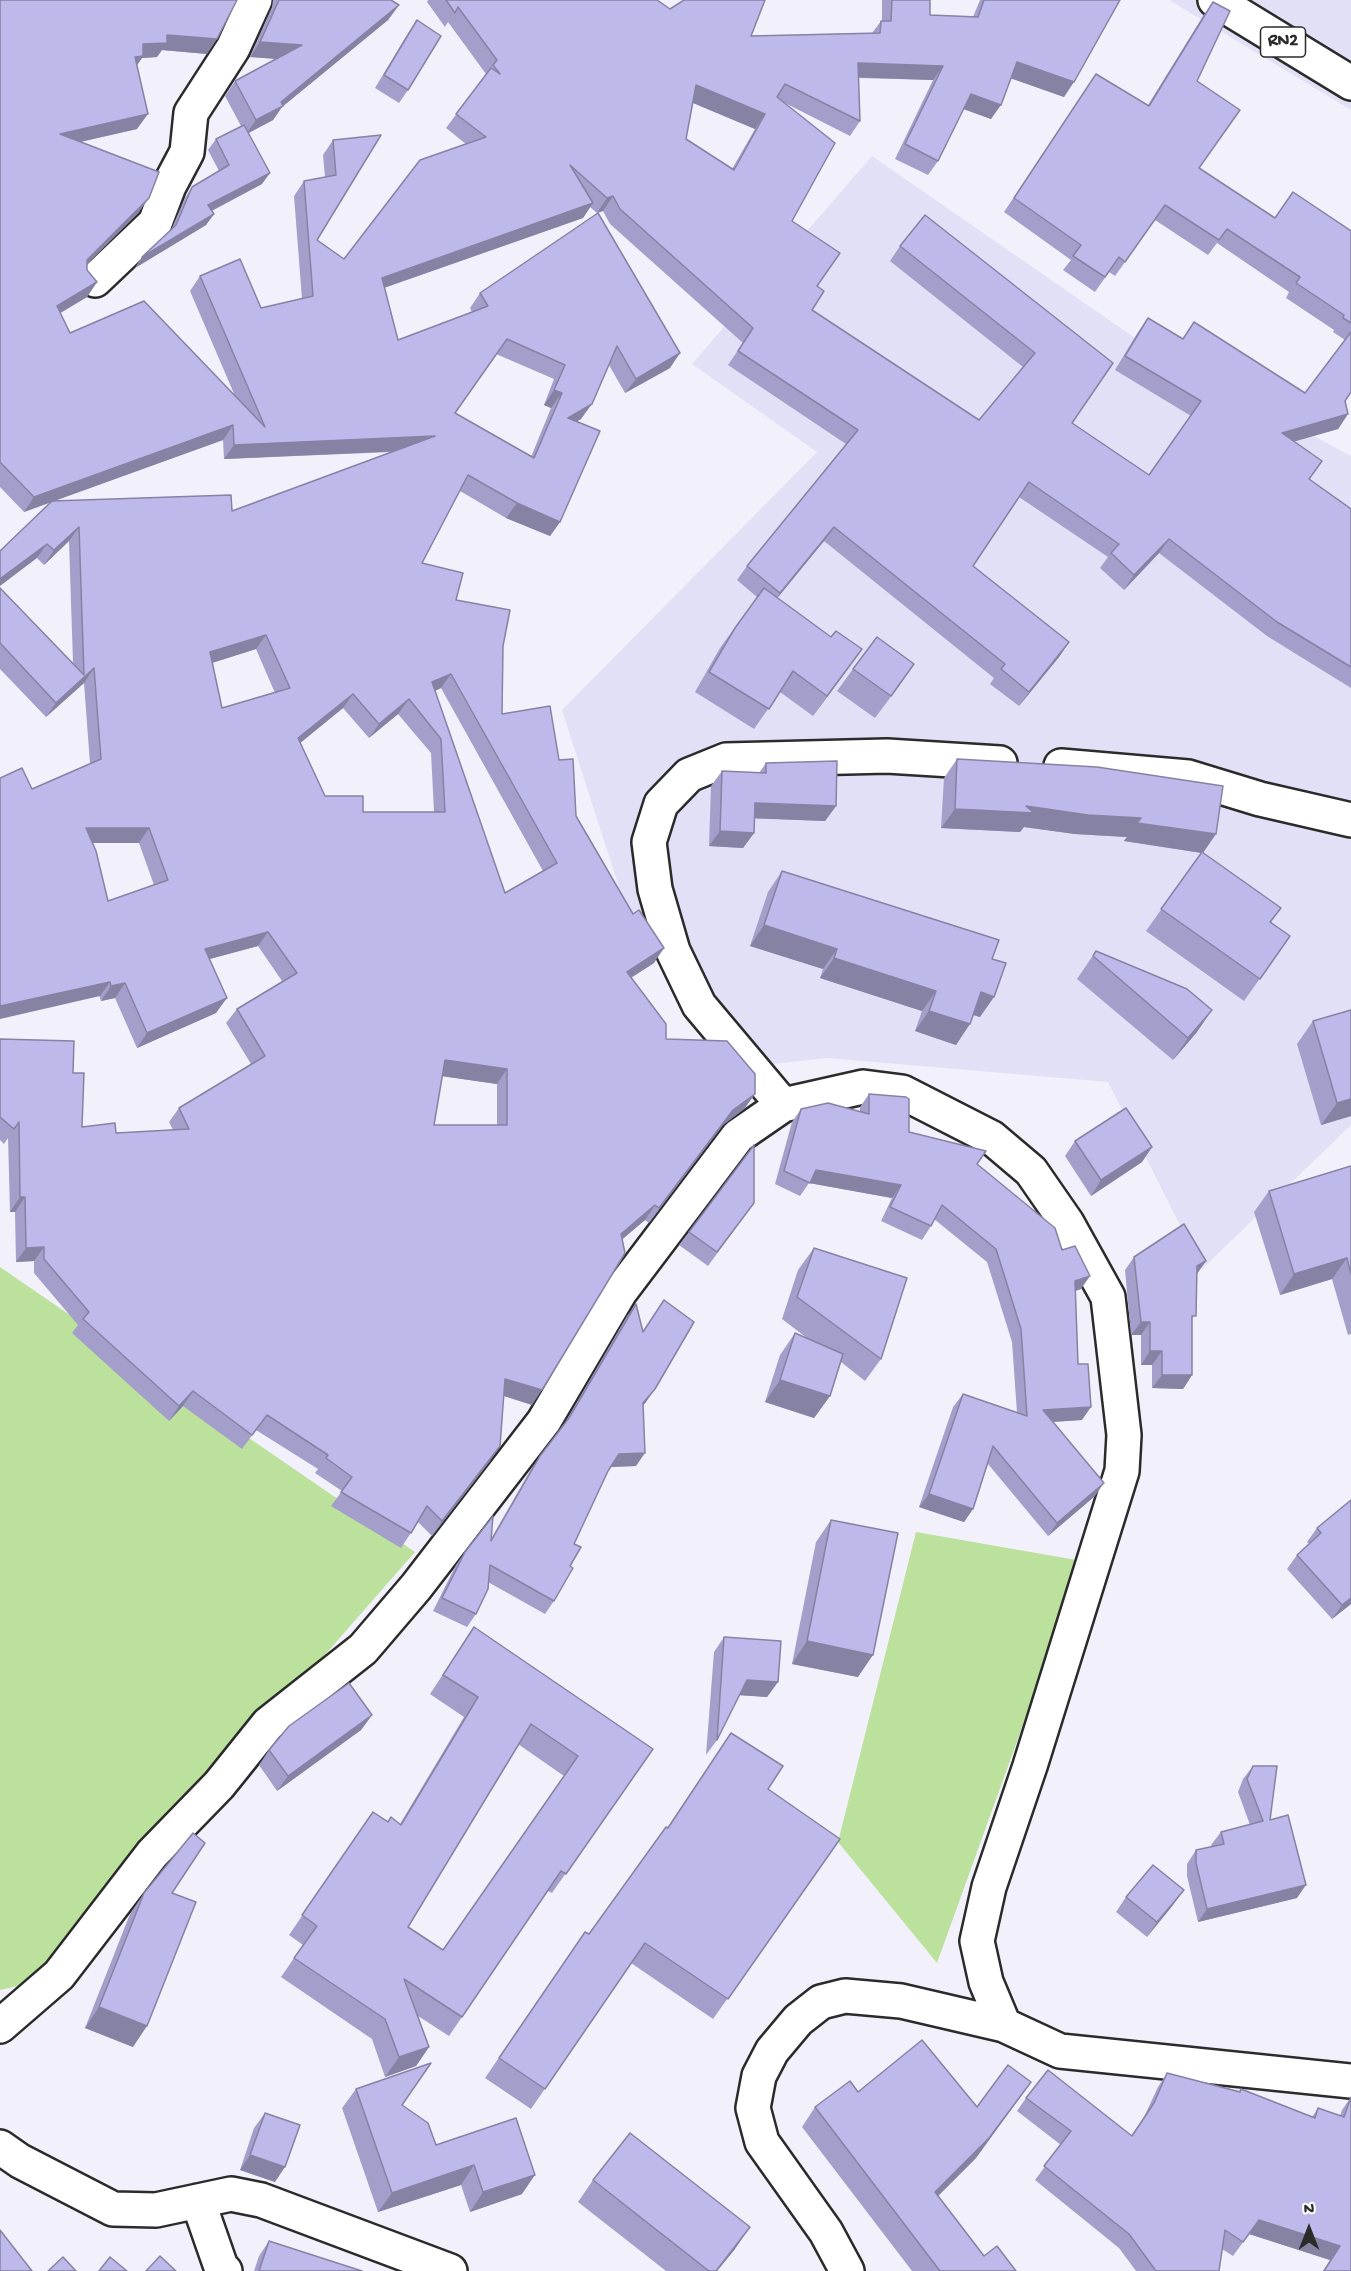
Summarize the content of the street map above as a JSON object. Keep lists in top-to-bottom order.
{
  "streets": {
    "main road": ["RN2"]
  },
  "north": "top"
}
